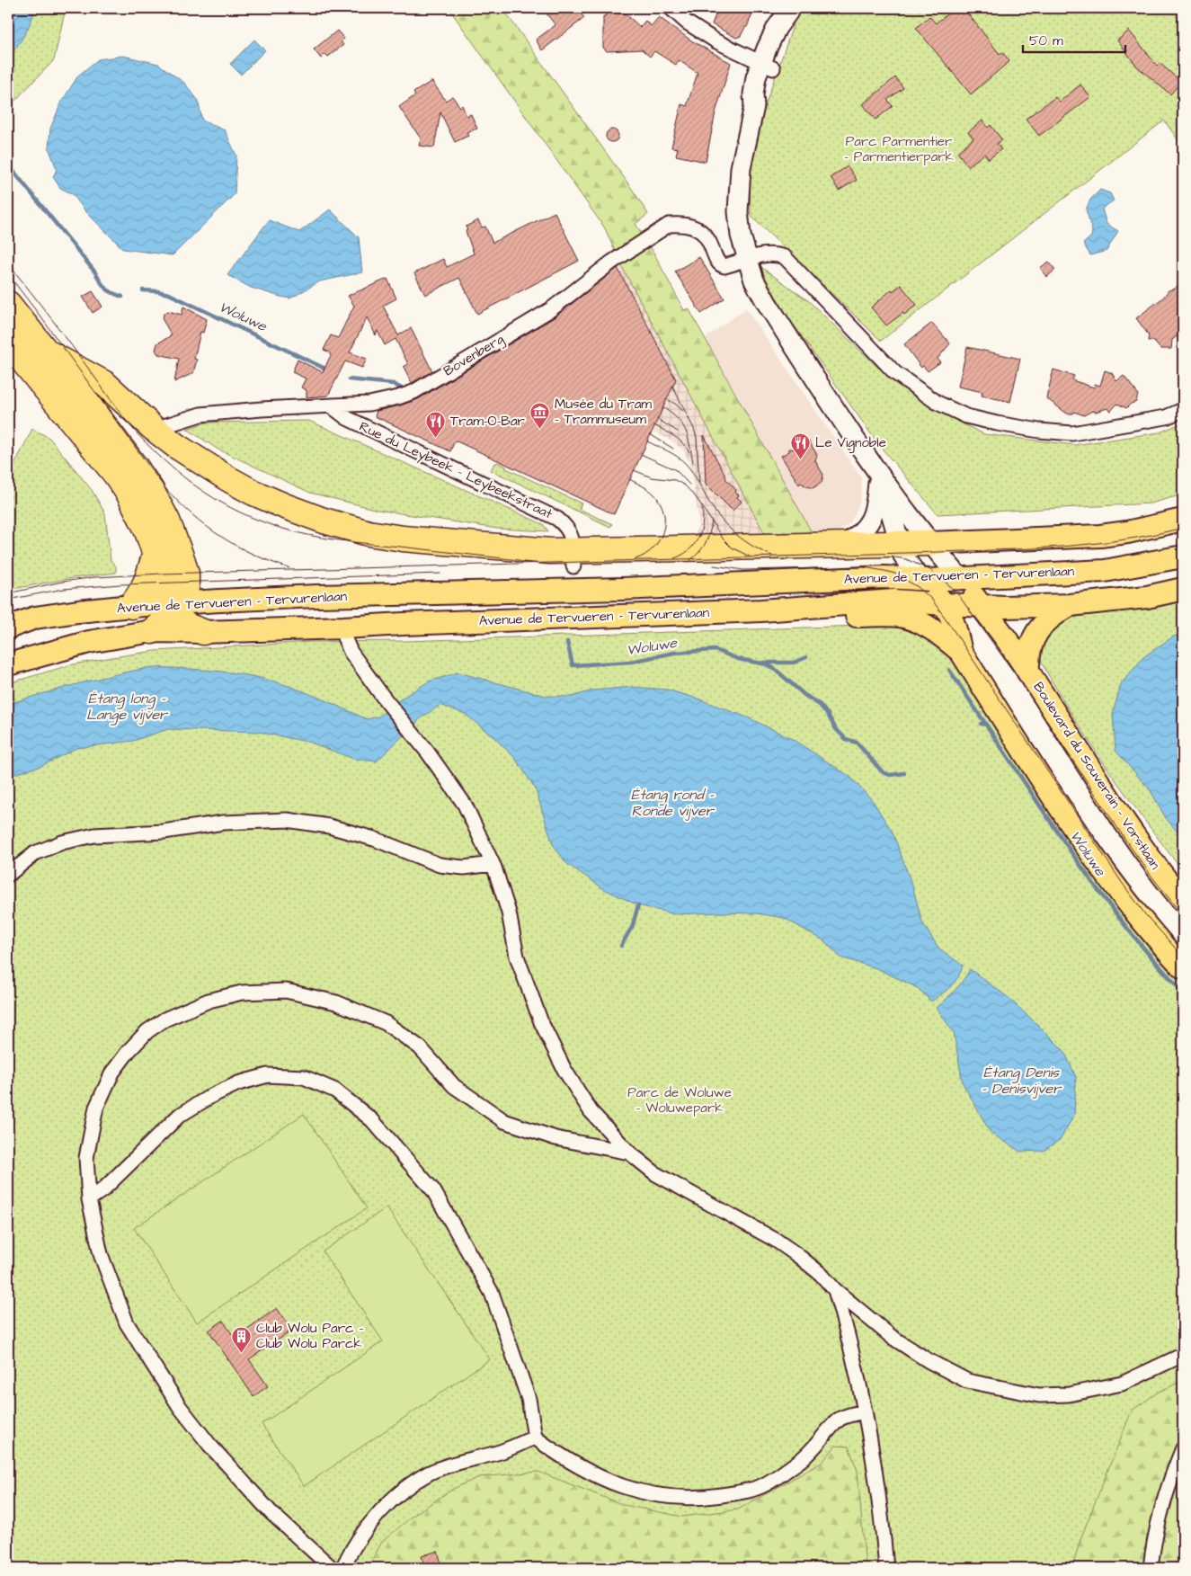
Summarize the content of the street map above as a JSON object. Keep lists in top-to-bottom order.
{
  "streets": {
    "main road": ["Avenue de Tervueren - Tervurenlaan", "Boulevard du Souverain - Vorstlaan"],
    "street": ["Bovenberg", "Rue du Leybeek - Leybeekstraat"]
  },
  "crossings": [
    ["Bovenberg", "Rue du Leybeek - Leybeekstraat"],
    ["Avenue de Tervueren - Tervurenlaan", "Boulevard du Souverain - Vorstlaan"]
  ],
  "water": [
    "Woluwe",
    "Étang long - Lange vijver",
    "Étang rond - Ronde vijver",
    "Étang Denis - Denisvijver"
  ],
  "parks": ["Parc Parmentier - Parmentierpark", "Parc de Woluwe - Woluwepark"],
  "places": {
    "museum": ["Musée du Tram - Trammuseum"],
    "restaurant": ["Tram-O-Bar", "Le Vignoble"],
    "building": ["Club Wolu Parc - Club Wolu Parck"]
  },
  "scale_bar": "50 m"
}
